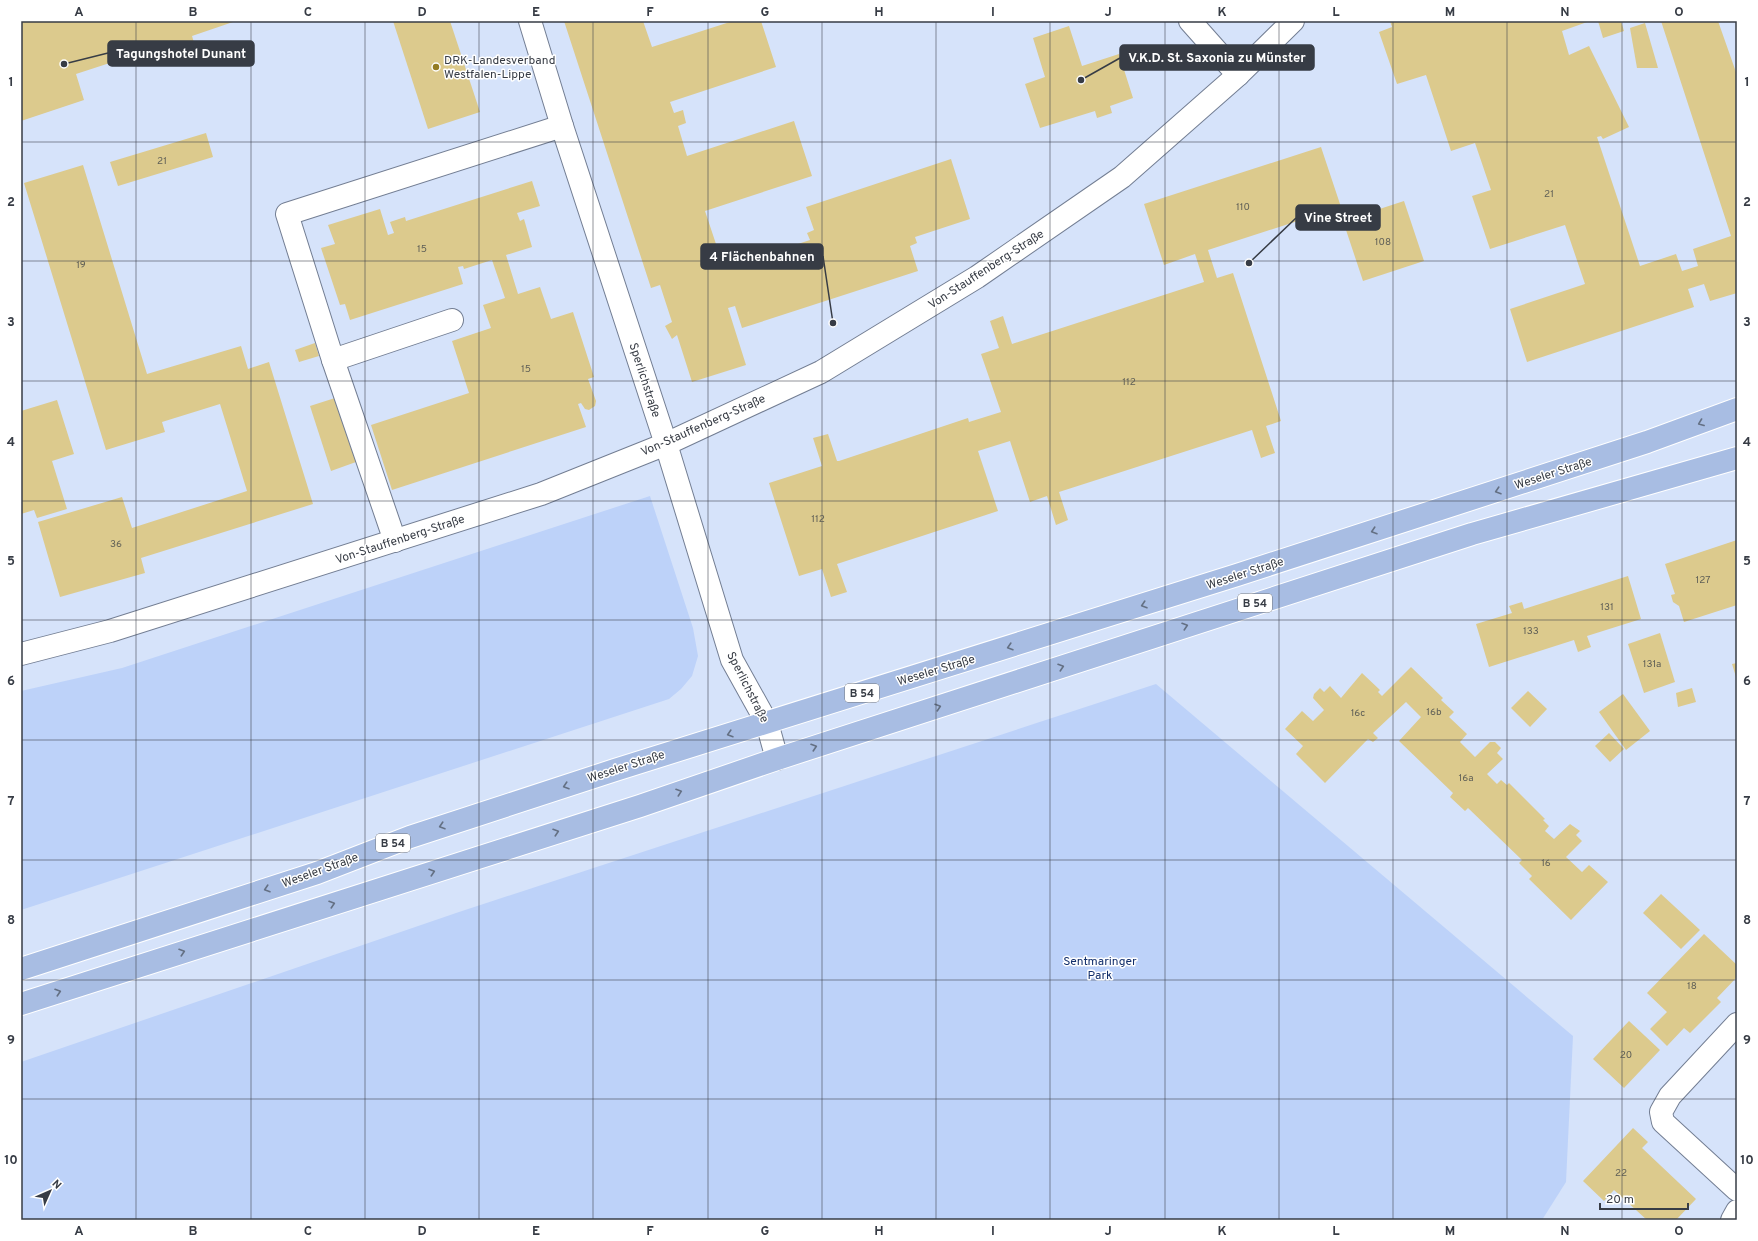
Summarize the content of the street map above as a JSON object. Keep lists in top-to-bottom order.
{
  "streets": {
    "main road": ["Weseler Straße", "B 54"],
    "street": ["Von-Stauffenberg-Straße", "Sperlichstraße"]
  },
  "crossings": [
    ["Von-Stauffenberg-Straße", "Sperlichstraße"],
    ["Sperlichstraße", "Weseler Straße"],
    ["Sperlichstraße", "B 54"]
  ],
  "parks": ["Sentmaringer Park"],
  "places": [
    "Tagungshotel Dunant",
    "DRK-Landesverband Westfalen-Lippe",
    "V.K.D. St. Saxonia zu Münster",
    "Vine Street",
    "4 Flächenbahnen"
  ],
  "house_numbers": [
    "21",
    "21",
    "110",
    "108",
    "15",
    "19",
    "15",
    "112",
    "112",
    "36",
    "127",
    "131",
    "133",
    "131a",
    "16b",
    "16c",
    "16a",
    "16",
    "18",
    "20",
    "22"
  ],
  "scale_bar": "20 m",
  "north": "top right",
  "grid": {
    "columns": [
      "A",
      "B",
      "C",
      "D",
      "E",
      "F",
      "G",
      "H",
      "I",
      "J",
      "K",
      "L",
      "M",
      "N",
      "O"
    ],
    "rows": [
      "1",
      "2",
      "3",
      "4",
      "5",
      "6",
      "7",
      "8",
      "9",
      "10"
    ]
  }
}
